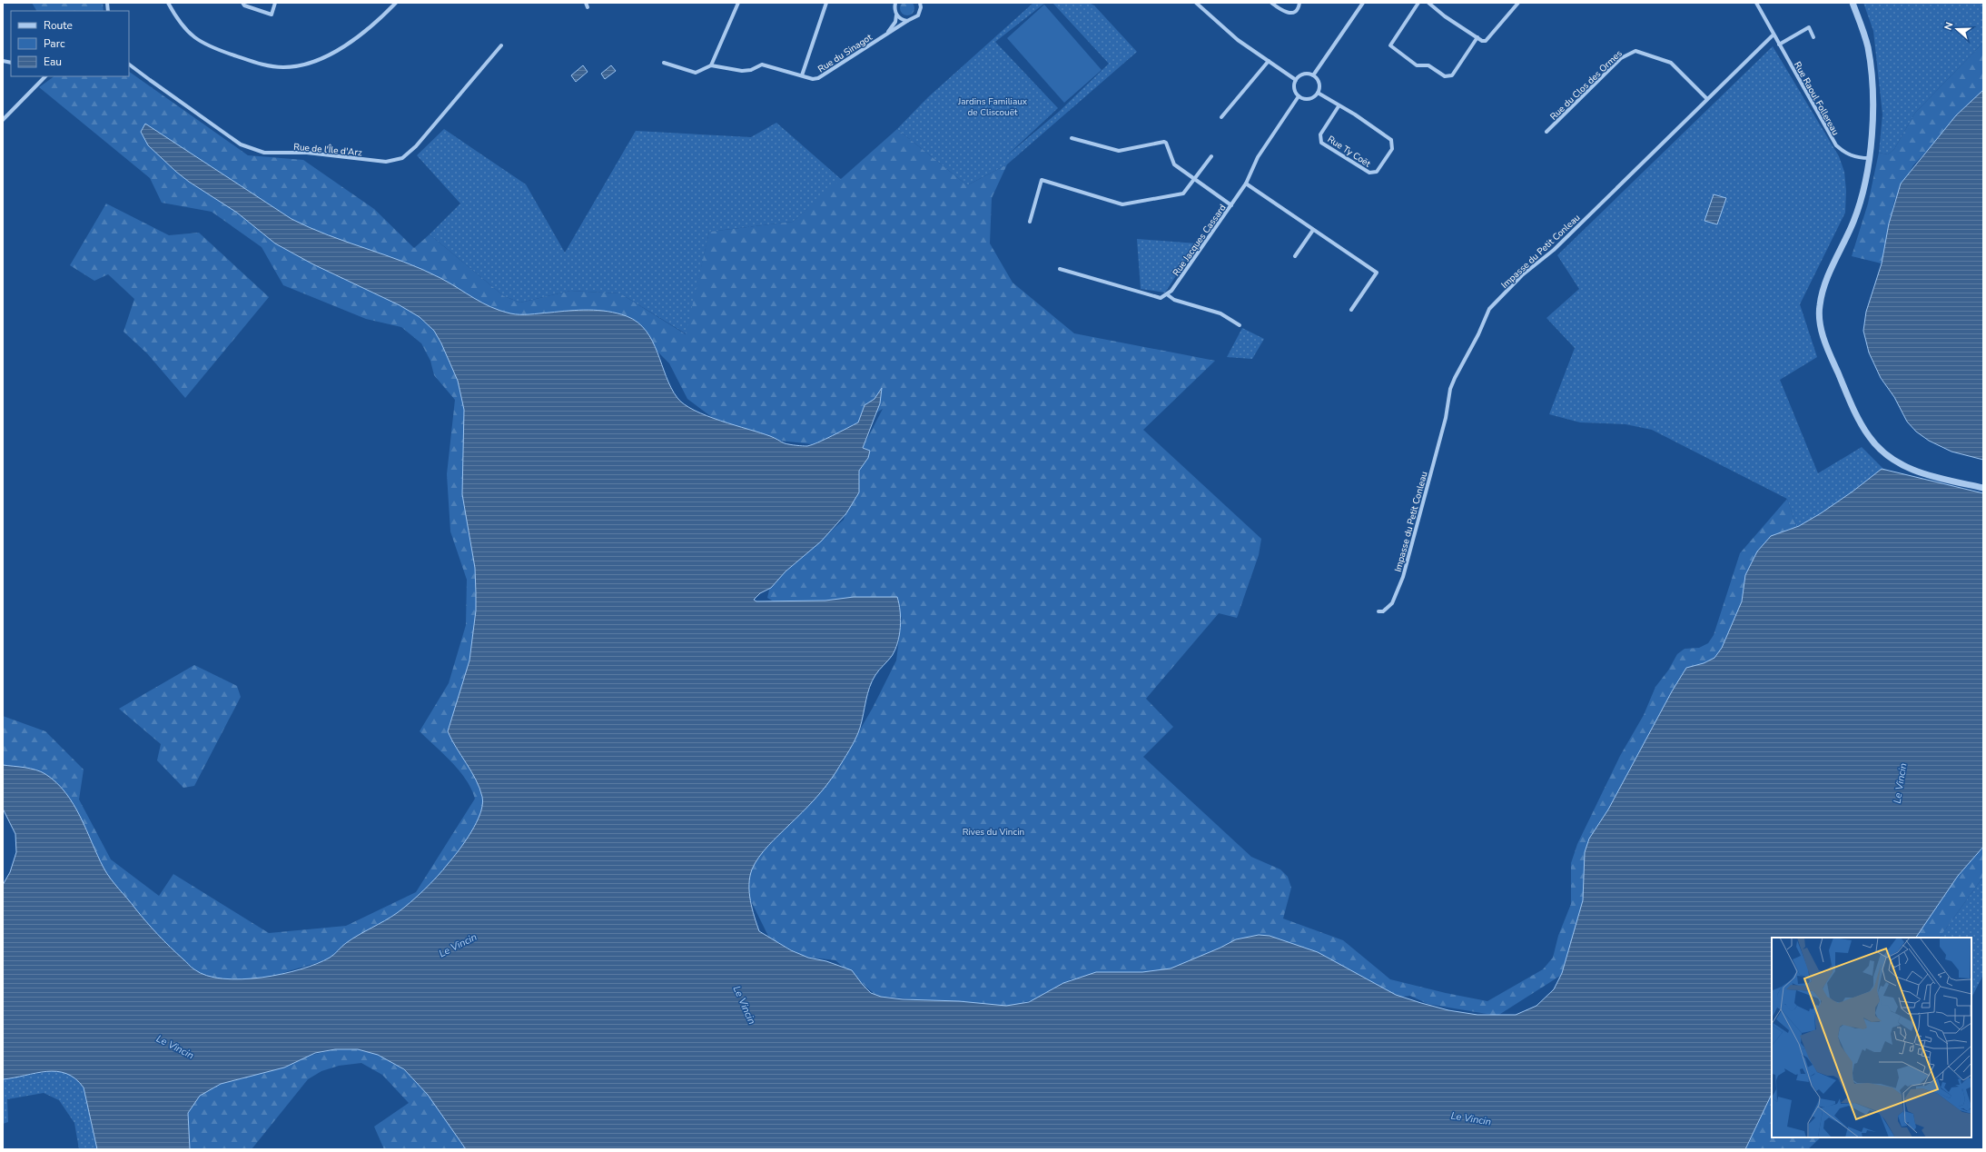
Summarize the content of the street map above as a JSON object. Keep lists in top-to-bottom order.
{
  "streets": {
    "street": [
      "Rue du Sinagot",
      "Rue du Clos des Ormes",
      "Rue Raoul Follereau",
      "Rue de l'Île d'Arz",
      "Rue Ty Coët",
      "Rue Jacques Cassard",
      "Impasse du Petit Conleau"
    ]
  },
  "crossings": [
    ["Rue du Clos des Ormes", "Impasse du Petit Conleau"],
    ["Rue Raoul Follereau", "Impasse du Petit Conleau"],
    ["Rue Ty Coët", "Rue Jacques Cassard"]
  ],
  "water": ["Le Vincin"],
  "parks": ["Jardins Familiaux de Cliscouët", "Rives du Vincin"],
  "legend": ["Route", "Parc", "Eau"],
  "north": "left"
}
